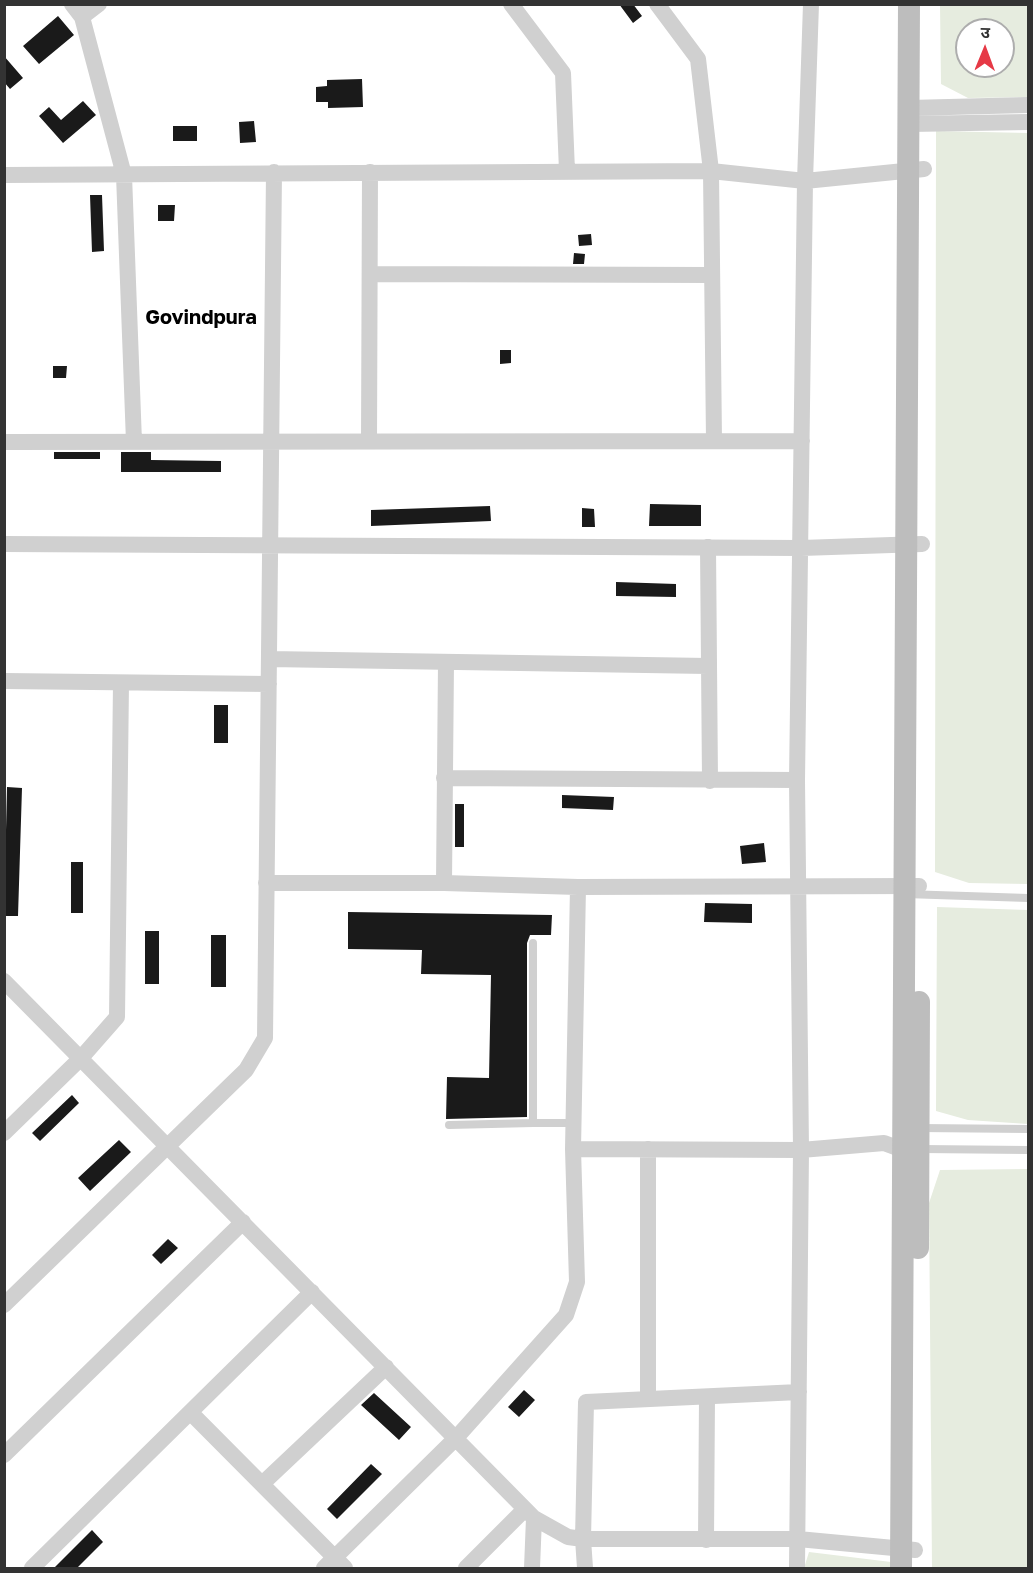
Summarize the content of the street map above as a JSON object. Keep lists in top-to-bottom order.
{
  "districts": ["Govindpura"],
  "north": "top"
}
